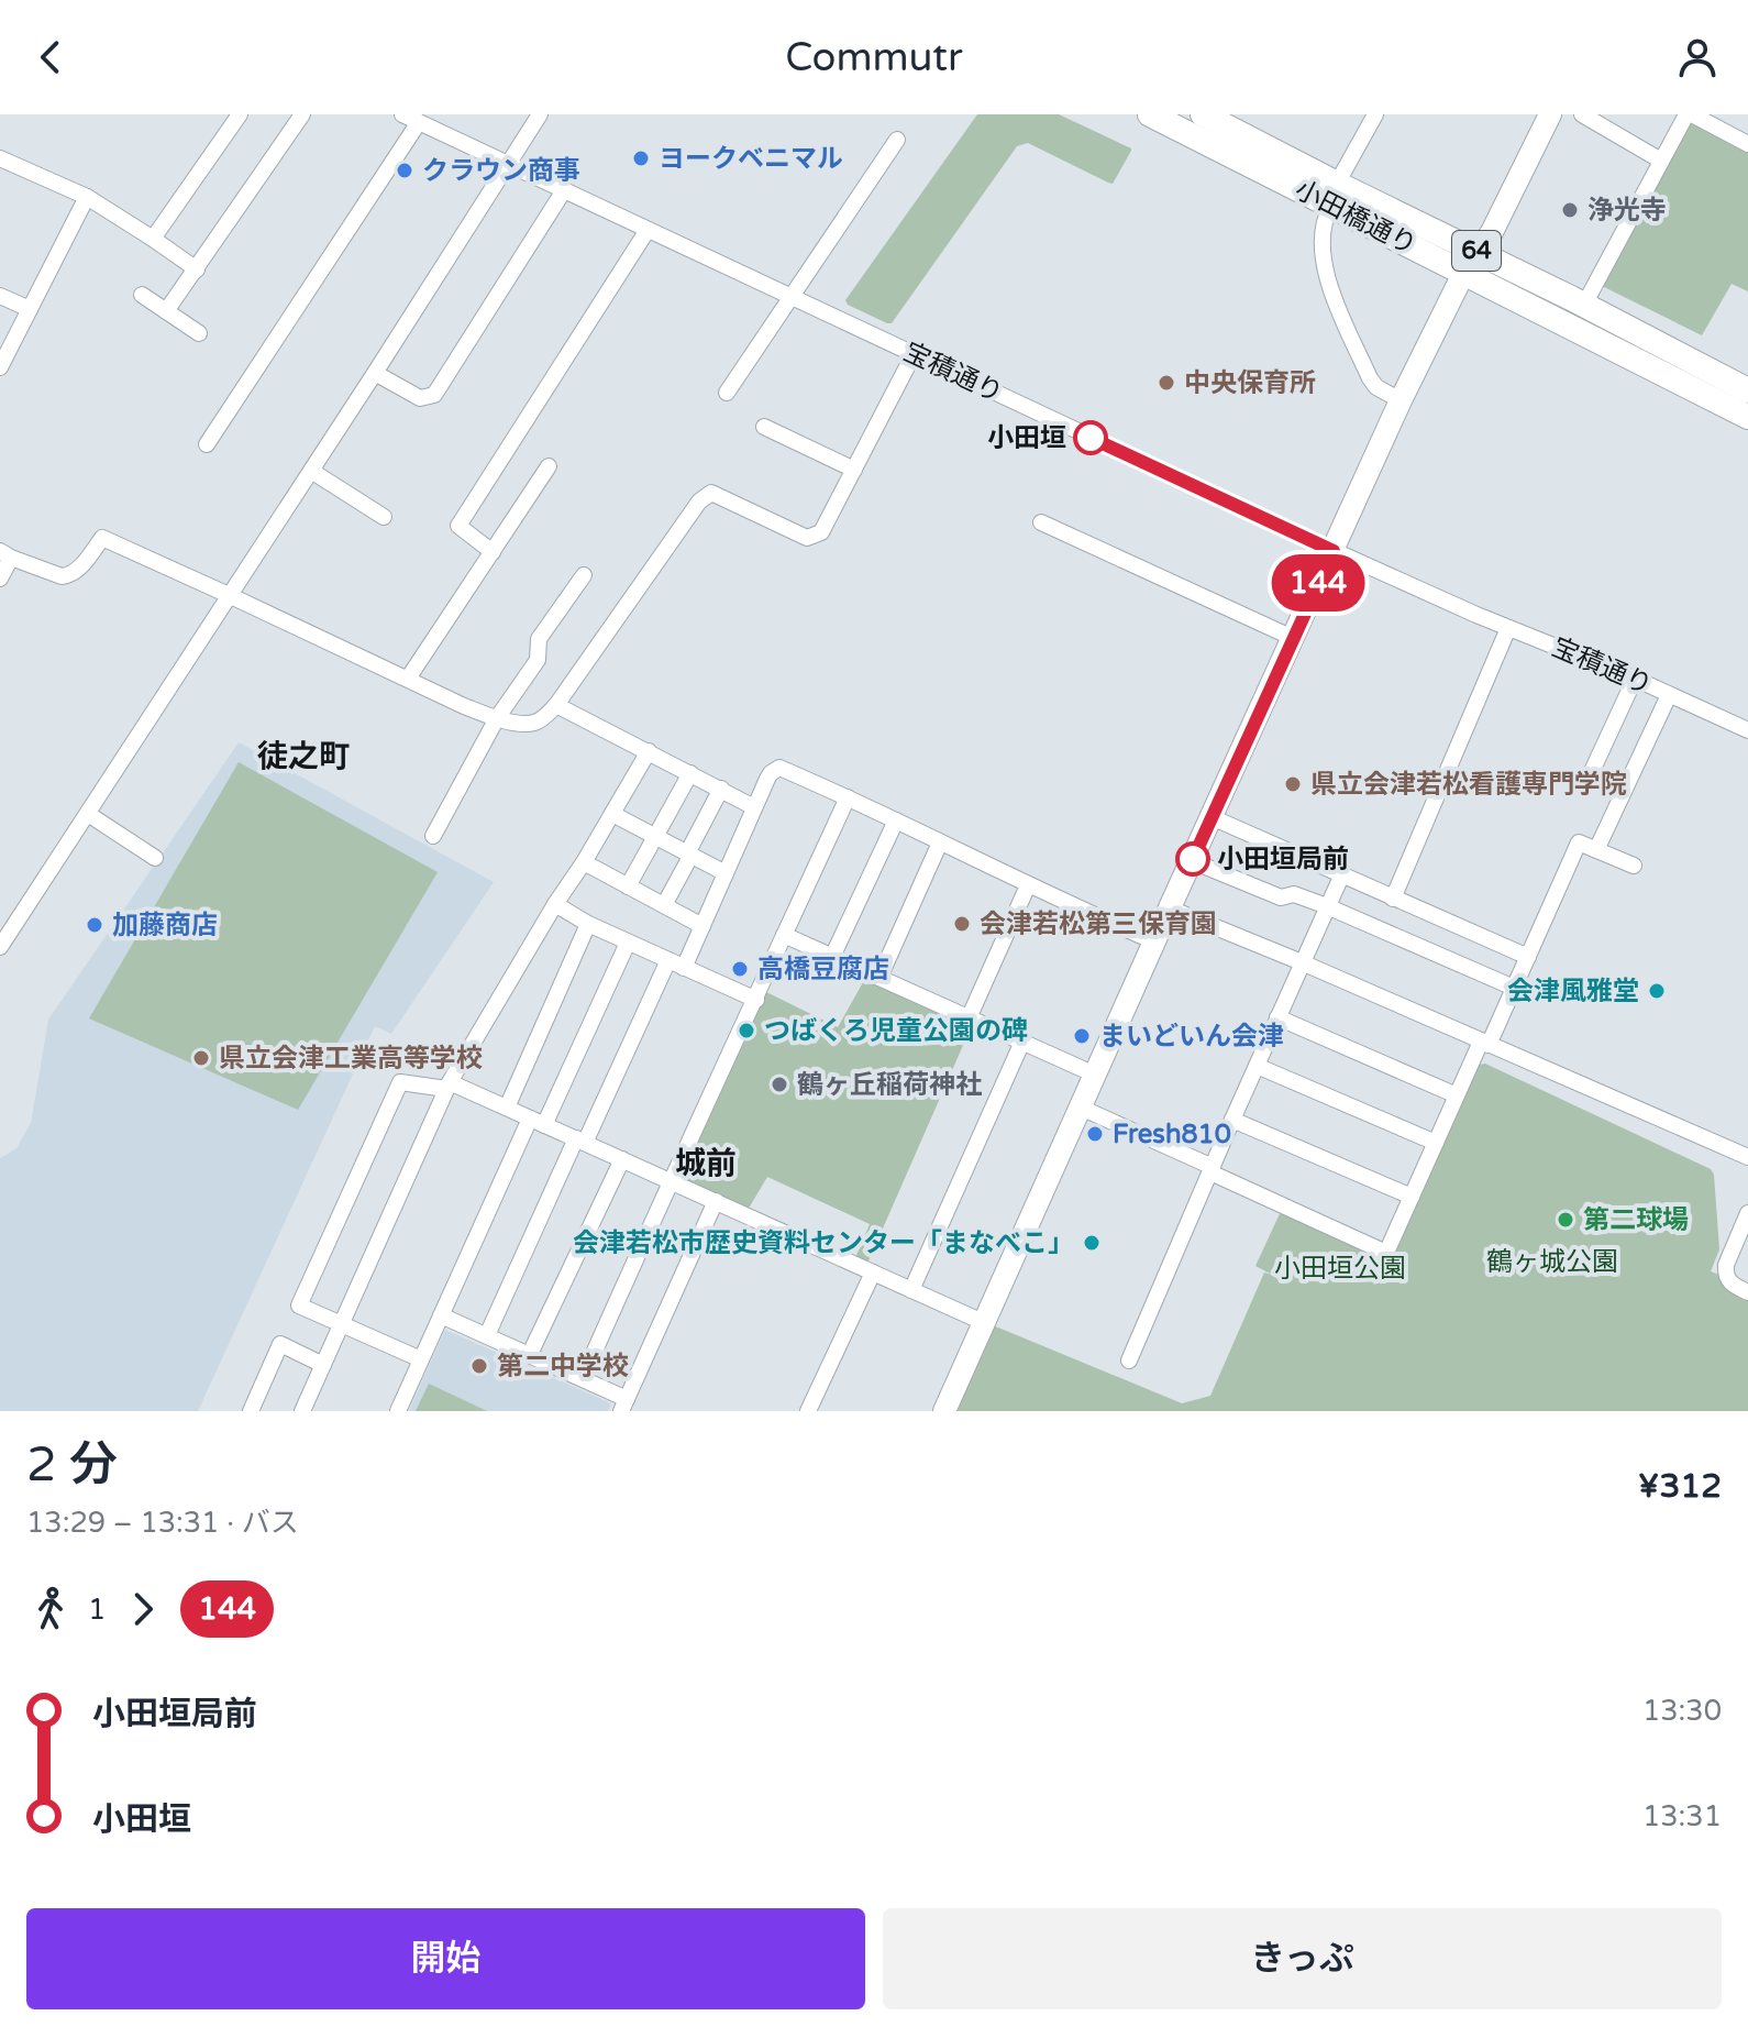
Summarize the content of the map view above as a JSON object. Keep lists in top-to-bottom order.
{
  "streets": {
    "main road": ["小田橋通り", "64"],
    "street": ["宝積通り"]
  },
  "districts": ["徒之町", "城前"],
  "parks": ["鶴ヶ城公園", "小田垣公園"],
  "places": [
    "ヨークベニマル",
    "クラウン商事",
    "浄光寺",
    "中央保育所",
    "小田垣",
    "県立会津若松看護専門学院",
    "小田垣局前",
    "会津若松第三保育園",
    "加藤商店",
    "高橋豆腐店",
    "会津風雅堂",
    "つばくろ児童公園の碑",
    "まいどいん会津",
    "県立会津工業高等学校",
    "鶴ヶ丘稲荷神社",
    "Fresh810",
    "第二球場",
    "会津若松市歴史資料センター「まなべこ」",
    "第二中学校"
  ],
  "lines": ["bus line 144"],
  "page": {
    "header": "Commutr",
    "on_map": "144",
    "heading": ["2 分", "13:29 – 13:31 · バス", "¥312"],
    "legs": ["1", "144"],
    "list": [
      {
        "name": "小田垣局前",
        "value": "13:30"
      },
      {
        "name": "小田垣",
        "value": "13:31"
      }
    ],
    "buttons": ["開始", "きっぷ"]
  }
}
